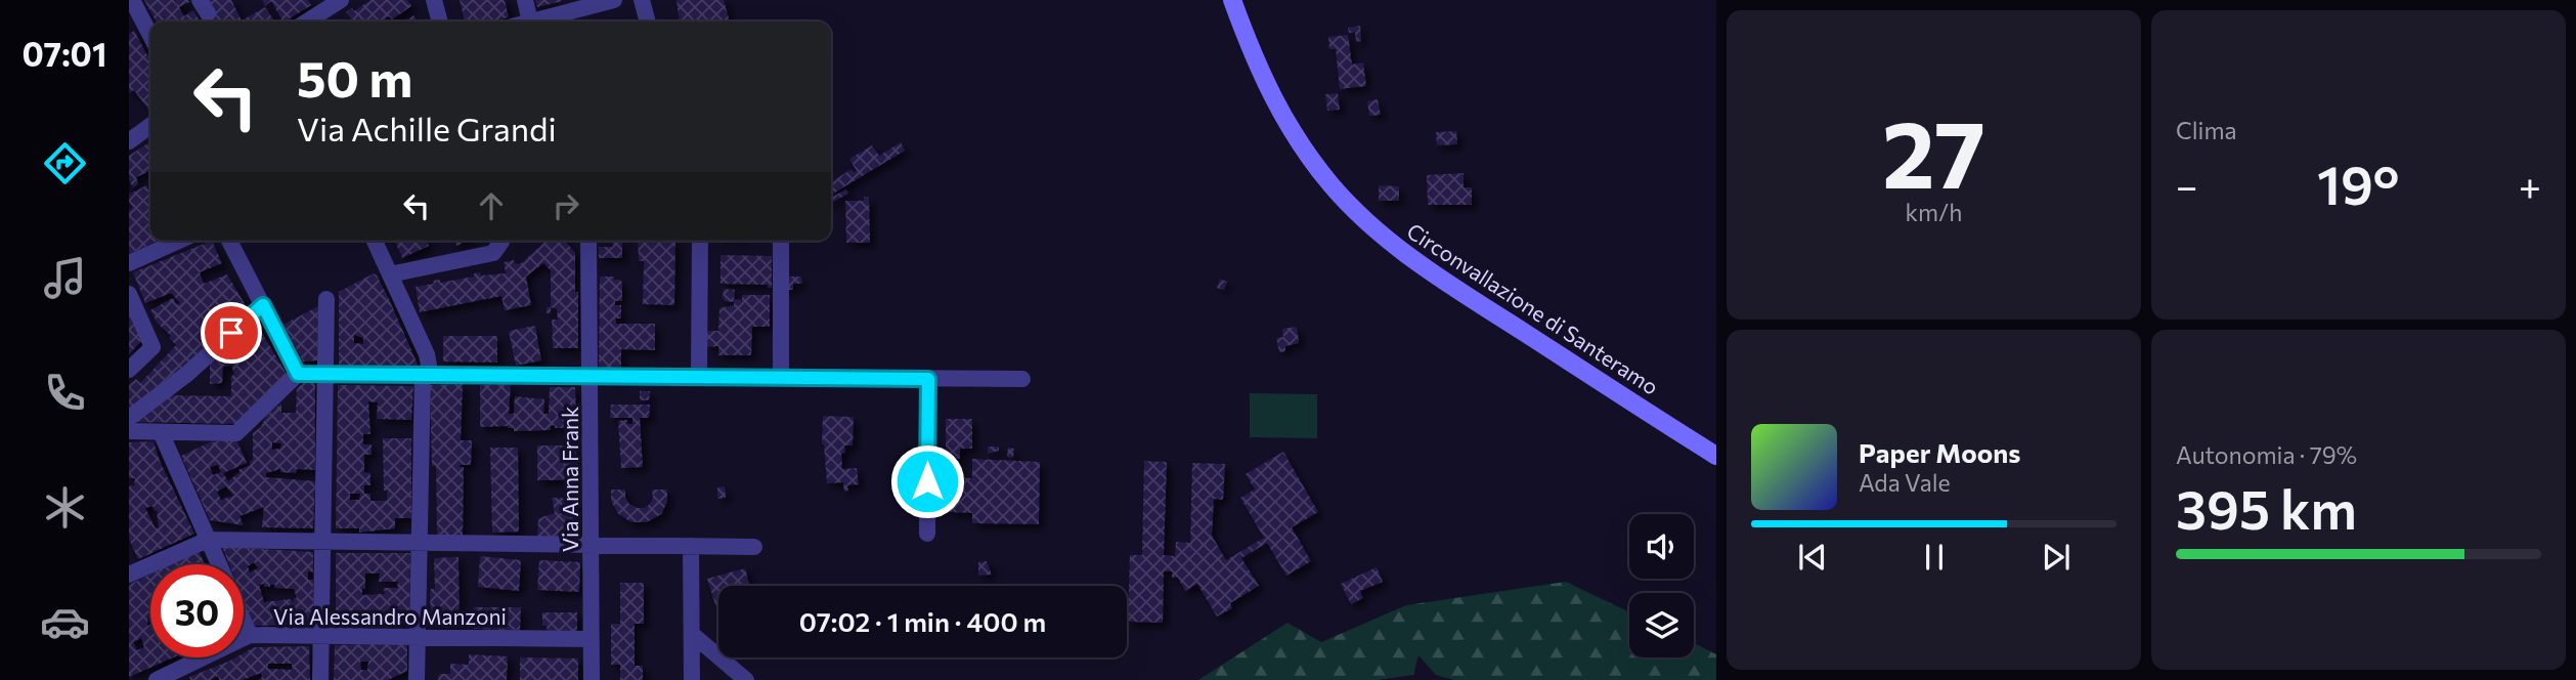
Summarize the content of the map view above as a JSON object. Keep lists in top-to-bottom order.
{
  "streets": {
    "main road": ["Circonvallazione di Santeramo"],
    "street": ["Via Anna Frank", "Via Alessandro Manzoni"]
  },
  "crossings": [
    ["Via Anna Frank", "Via Alessandro Manzoni"]
  ],
  "page": {
    "tabs": "07:01",
    "tile": [
      ["27", "km/h"],
      "Clima",
      ["Autonomia · 79%", "395 km"]
    ],
    "turn": ["50 m", "Via Achille Grandi"],
    "heat": ["−", "19°", "+"],
    "song": ["Paper Moons", "Ada Vale"],
    "limit": "30",
    "trip": "07:02 · 1 min · 400 m"
  }
}
